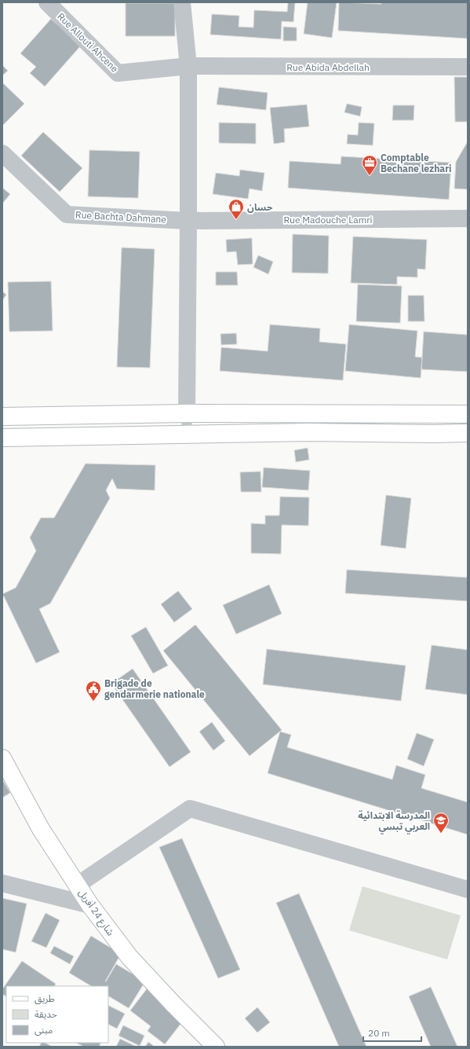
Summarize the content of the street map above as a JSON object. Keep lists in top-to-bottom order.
{
  "streets": {
    "main road": ["شارع 24 أفريل"],
    "street": [
      "Rue Allouti Ahcene",
      "Rue Abida Abdellah",
      "Rue Bachta Dahmane",
      "Rue Madouche Lamri"
    ]
  },
  "crossings": [
    ["Rue Allouti Ahcene", "Rue Abida Abdellah"],
    ["Rue Bachta Dahmane", "Rue Madouche Lamri"]
  ],
  "places": {
    "office": ["Comptable Bechane lezhari"],
    "shop": ["حسان"],
    "public building": ["Brigade de gendarmerie nationale"],
    "school or university": ["المدرسة الابتدائية العربي تبسي"]
  },
  "legend": ["طريق", "حديقة", "مبنى"],
  "scale_bar": "20 m"
}
